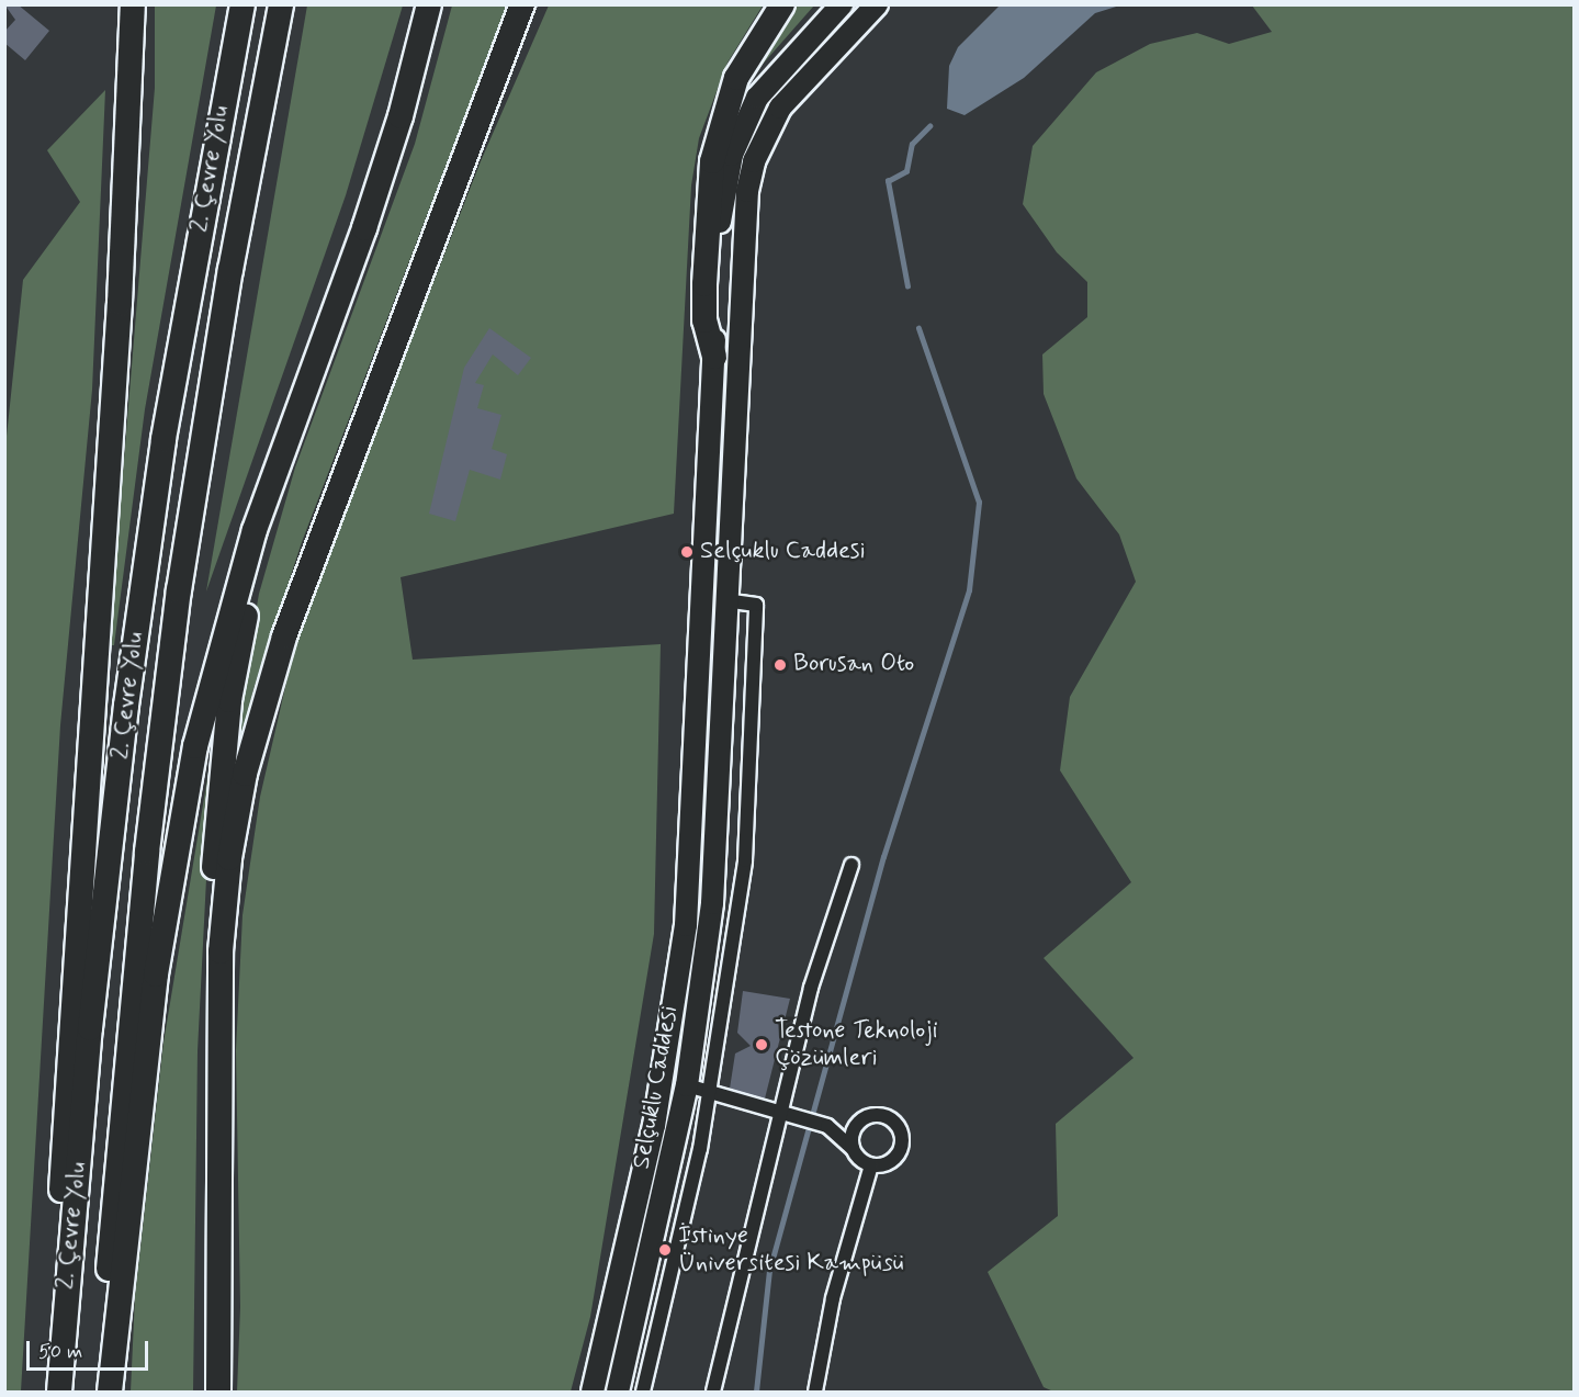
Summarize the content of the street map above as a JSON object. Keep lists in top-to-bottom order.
{
  "streets": {
    "highway": ["2. Çevre Yolu"],
    "main road": ["Selçuklu Caddesi"]
  },
  "places": [
    "Selçuklu Caddesi",
    "Borusan Oto",
    "Testone Teknoloji Çözümleri",
    "İstinye Üniversitesi Kampüsü"
  ],
  "scale_bar": "50 m"
}
